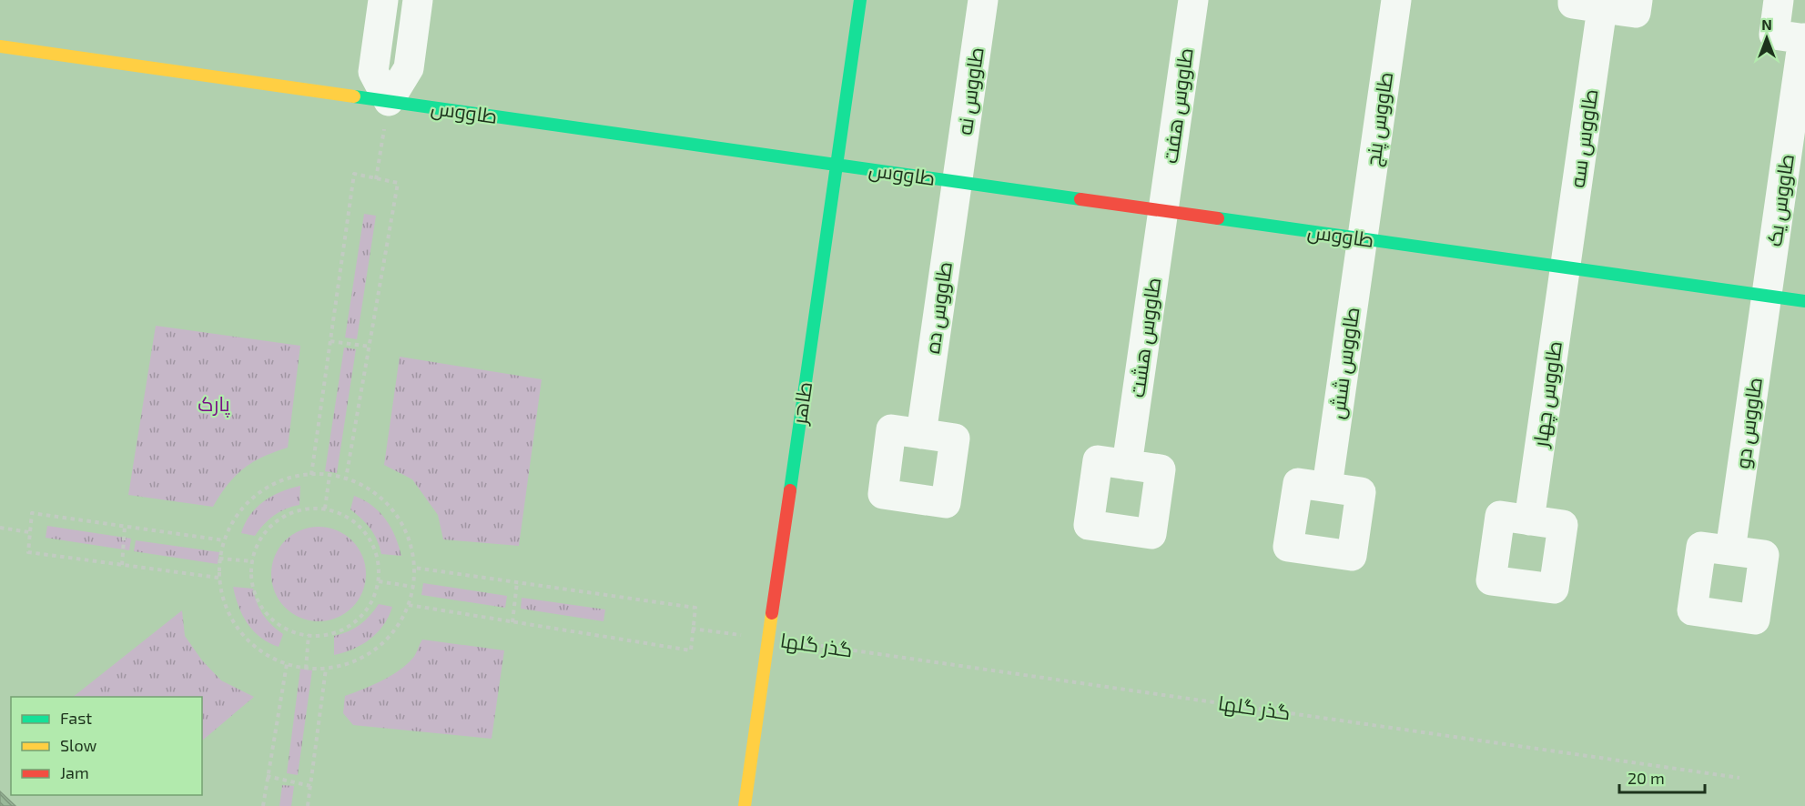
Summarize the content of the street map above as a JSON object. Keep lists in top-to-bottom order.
{
  "streets": {
    "street": [
      "طاووس نه",
      "طاووس هفت",
      "طاووس",
      "طاووس پنج",
      "طاووس سه",
      "طاووس یک",
      "طاووس ده",
      "طاووس هشت",
      "طاووس شش",
      "طاووس چهار",
      "طاهر",
      "طاووس دو"
    ],
    "path": ["گذر گلها"]
  },
  "crossings": [
    ["طاووس نه", "طاووس"],
    ["طاووس نه", "طاووس ده"],
    ["طاووس هفت", "طاووس"],
    ["طاووس هفت", "طاووس هشت"],
    ["طاووس", "طاووس پنج"],
    ["طاووس", "طاووس سه"],
    ["طاووس", "طاووس یک"],
    ["طاووس", "طاووس ده"],
    ["طاووس", "طاووس هشت"],
    ["طاووس", "طاووس شش"],
    ["طاووس", "طاووس چهار"],
    ["طاووس", "طاهر"],
    ["طاووس", "طاووس دو"],
    ["طاووس پنج", "طاووس شش"],
    ["طاووس سه", "طاووس چهار"],
    ["طاووس یک", "طاووس دو"],
    ["طاهر", "گذر گلها"]
  ],
  "parks": ["پارک"],
  "legend": ["Fast", "Slow", "Jam"],
  "scale_bar": "20 m",
  "north": "top"
}
